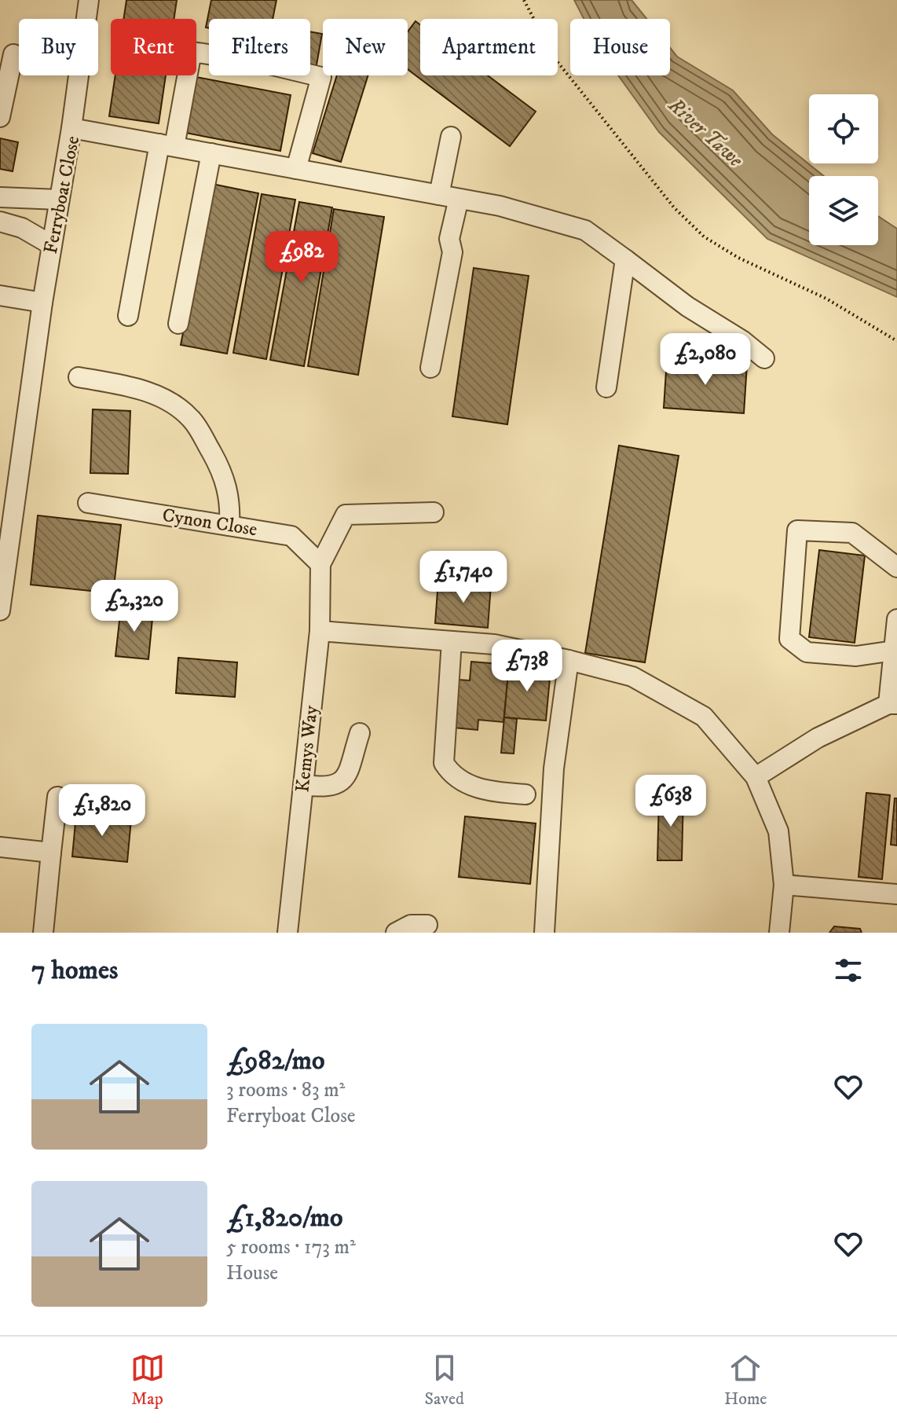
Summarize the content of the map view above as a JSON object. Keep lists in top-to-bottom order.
{
  "streets": {
    "street": ["Ferryboat Close", "Cynon Close", "Kemys Way"]
  },
  "crossings": [
    ["Cynon Close", "Kemys Way"]
  ],
  "water": ["River Tawe"],
  "page": {
    "chip": [
      "Buy",
      "Rent",
      "Filters",
      "New",
      "Apartment",
      "House"
    ],
    "price": [
      "£982",
      "£2,080",
      "£1,740",
      "£2,320",
      "£738",
      "£638",
      "£1,820"
    ],
    "heading": "7 homes",
    "list": [
      {
        "name": "£982/mo",
        "note": "3 rooms · 83 m² · Ferryboat Close"
      },
      {
        "name": "£1,820/mo",
        "note": "5 rooms · 173 m² · House"
      }
    ],
    "tabs": ["Map", "Saved", "Home"]
  }
}
